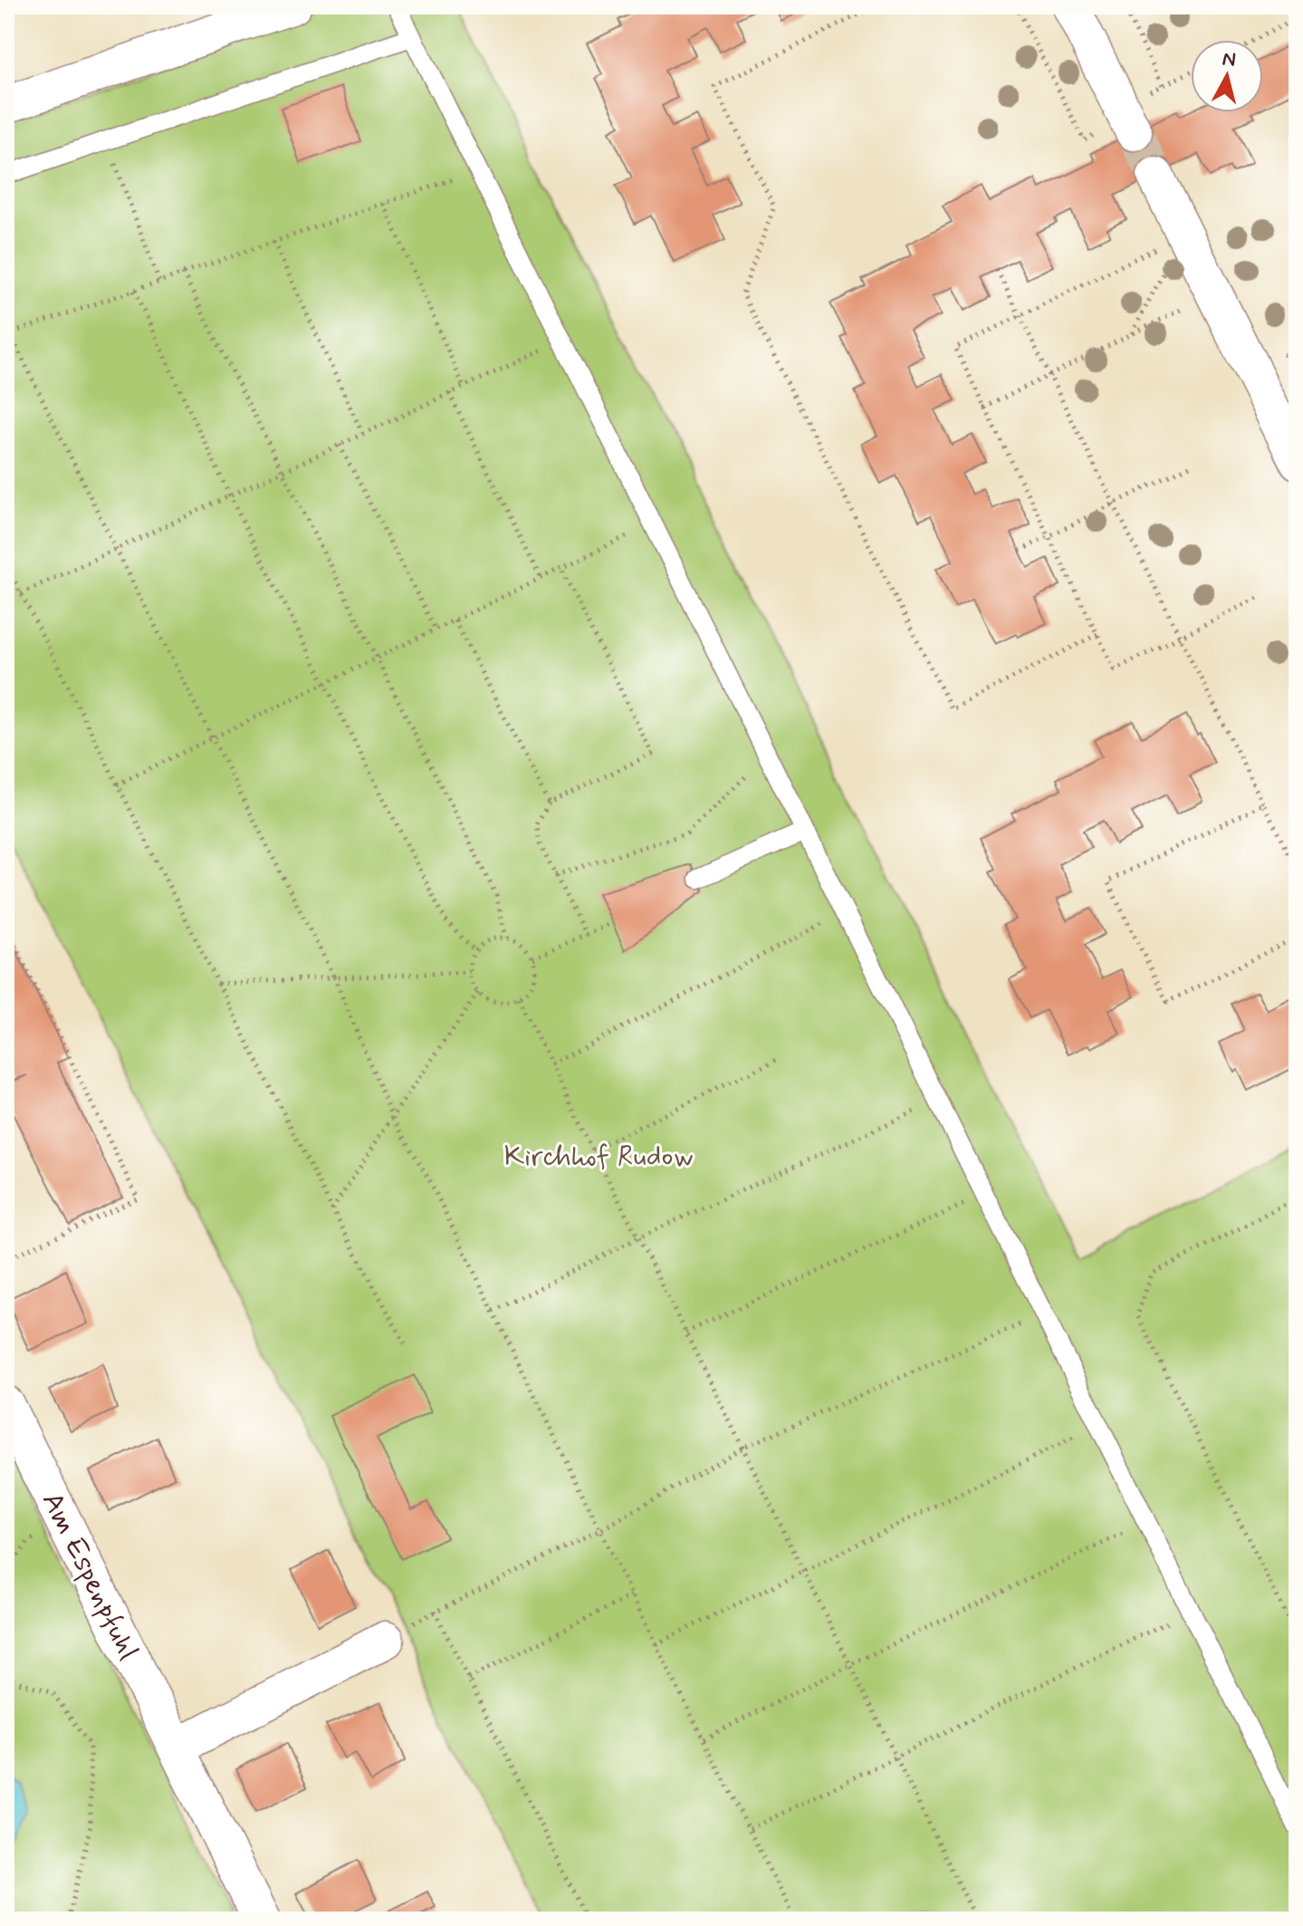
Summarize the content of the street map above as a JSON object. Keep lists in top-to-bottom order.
{
  "streets": {
    "street": ["Am Espenpfuhl"]
  },
  "parks": ["Kirchhof Rudow"],
  "north": "top"
}
